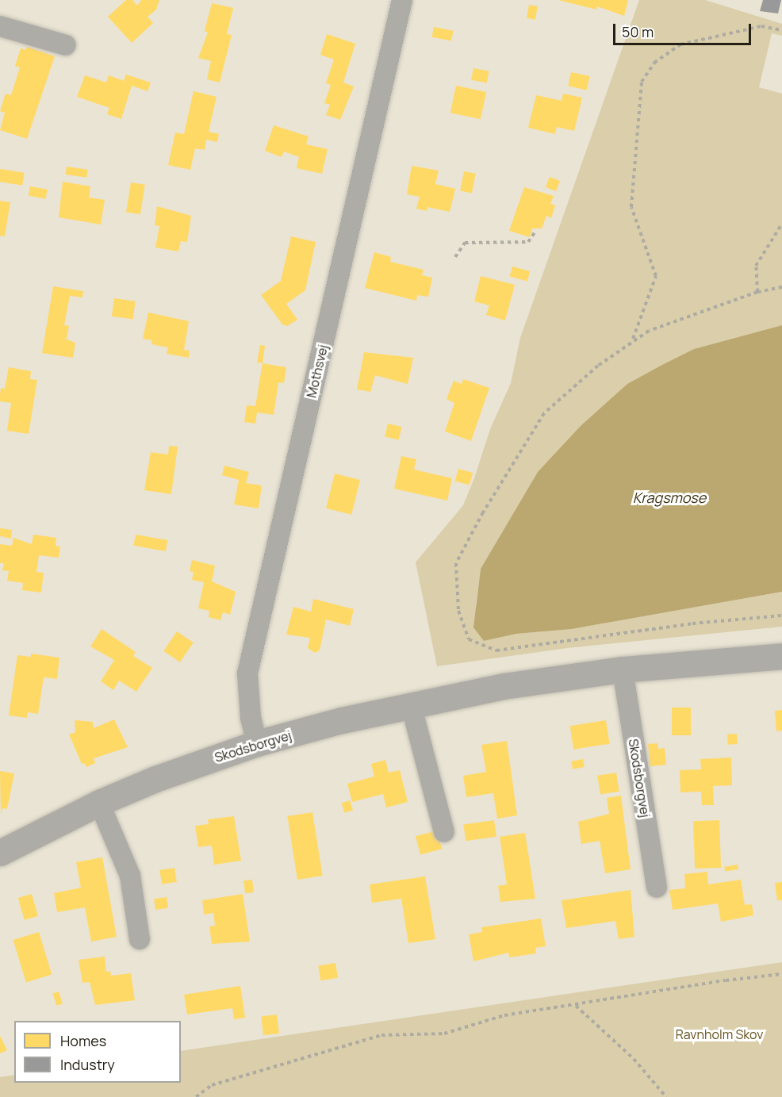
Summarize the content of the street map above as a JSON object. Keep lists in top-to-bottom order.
{
  "streets": {
    "street": ["Mothsvej", "Skodsborgvej"]
  },
  "crossings": [
    ["Mothsvej", "Skodsborgvej"]
  ],
  "water": ["Kragsmose"],
  "parks": ["Ravnholm Skov"],
  "legend": ["Homes", "Industry"],
  "scale_bar": "50 m"
}
